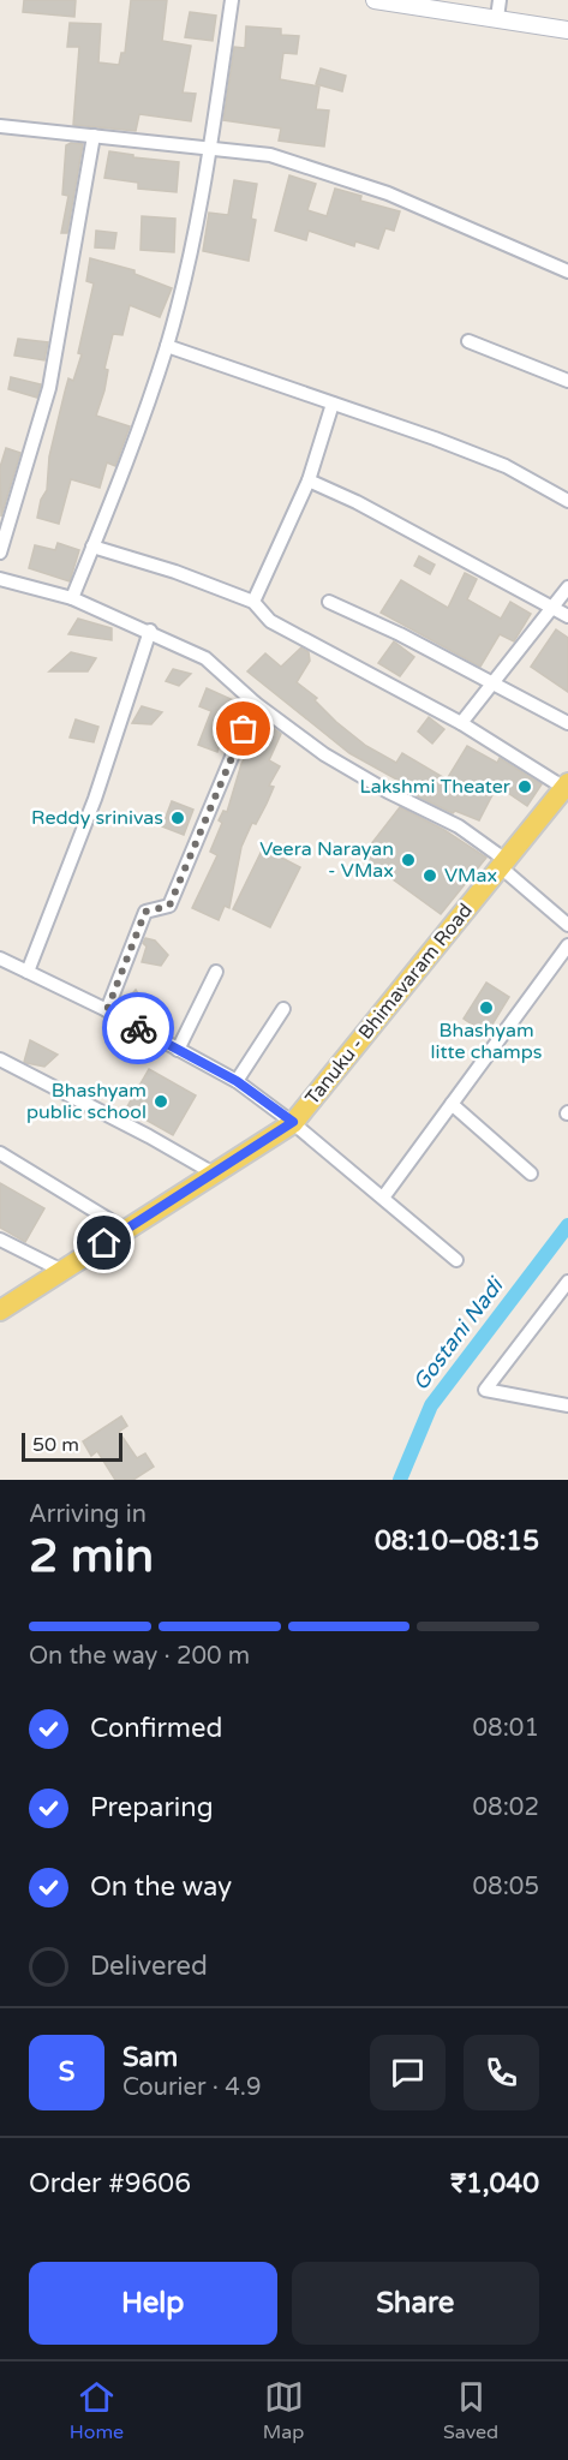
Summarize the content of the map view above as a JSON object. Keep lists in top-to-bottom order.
{
  "streets": {
    "main road": ["Tanuku - Bhimavaram Road"]
  },
  "water": ["Gostani Nadi"],
  "places": [
    "Lakshmi Theater",
    "Reddy srinivas",
    "Veera Narayan - VMax",
    "VMax",
    "Bhashyam litte champs",
    "Bhashyam public school"
  ],
  "scale_bar": "50 m",
  "page": {
    "scale": "50 m",
    "heading": ["2 min", "Arriving in", "08:10–08:15"],
    "panel": [
      "Sam",
      "Courier · 4.9",
      "Order #9606",
      "₹1,040"
    ],
    "bar": "On the way · 200 m",
    "list": [
      ["Confirmed", "08:01"],
      ["Preparing", "08:02"],
      ["On the way", "08:05"],
      "Delivered"
    ],
    "round": "S",
    "buttons": ["Help", "Share"],
    "tabs": ["Home", "Map", "Saved"]
  }
}
